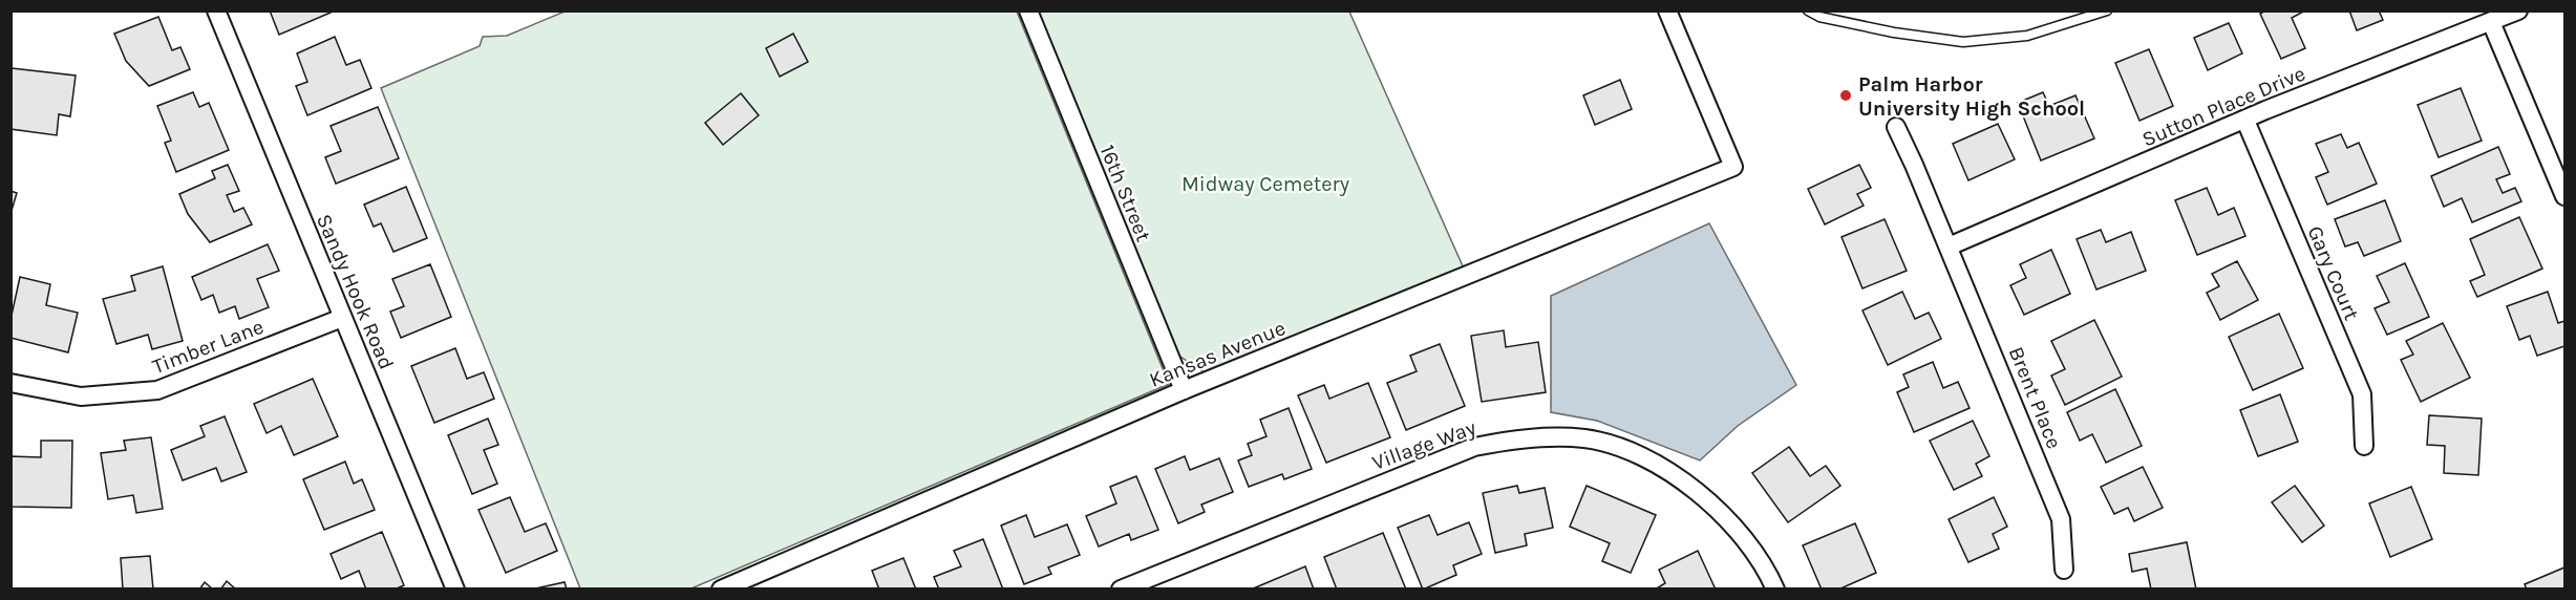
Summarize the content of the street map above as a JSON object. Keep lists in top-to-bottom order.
{
  "streets": {
    "street": [
      "Sutton Place Drive",
      "16th Street",
      "Gary Court",
      "Sandy Hook Road",
      "Timber Lane",
      "Kansas Avenue",
      "Brent Place",
      "Village Way"
    ]
  },
  "crossings": [
    ["Sutton Place Drive", "Gary Court"],
    ["Sutton Place Drive", "Brent Place"],
    ["16th Street", "Kansas Avenue"],
    ["Sandy Hook Road", "Timber Lane"]
  ],
  "parks": ["Midway Cemetery"],
  "places": ["Palm Harbor University High School"]
}
